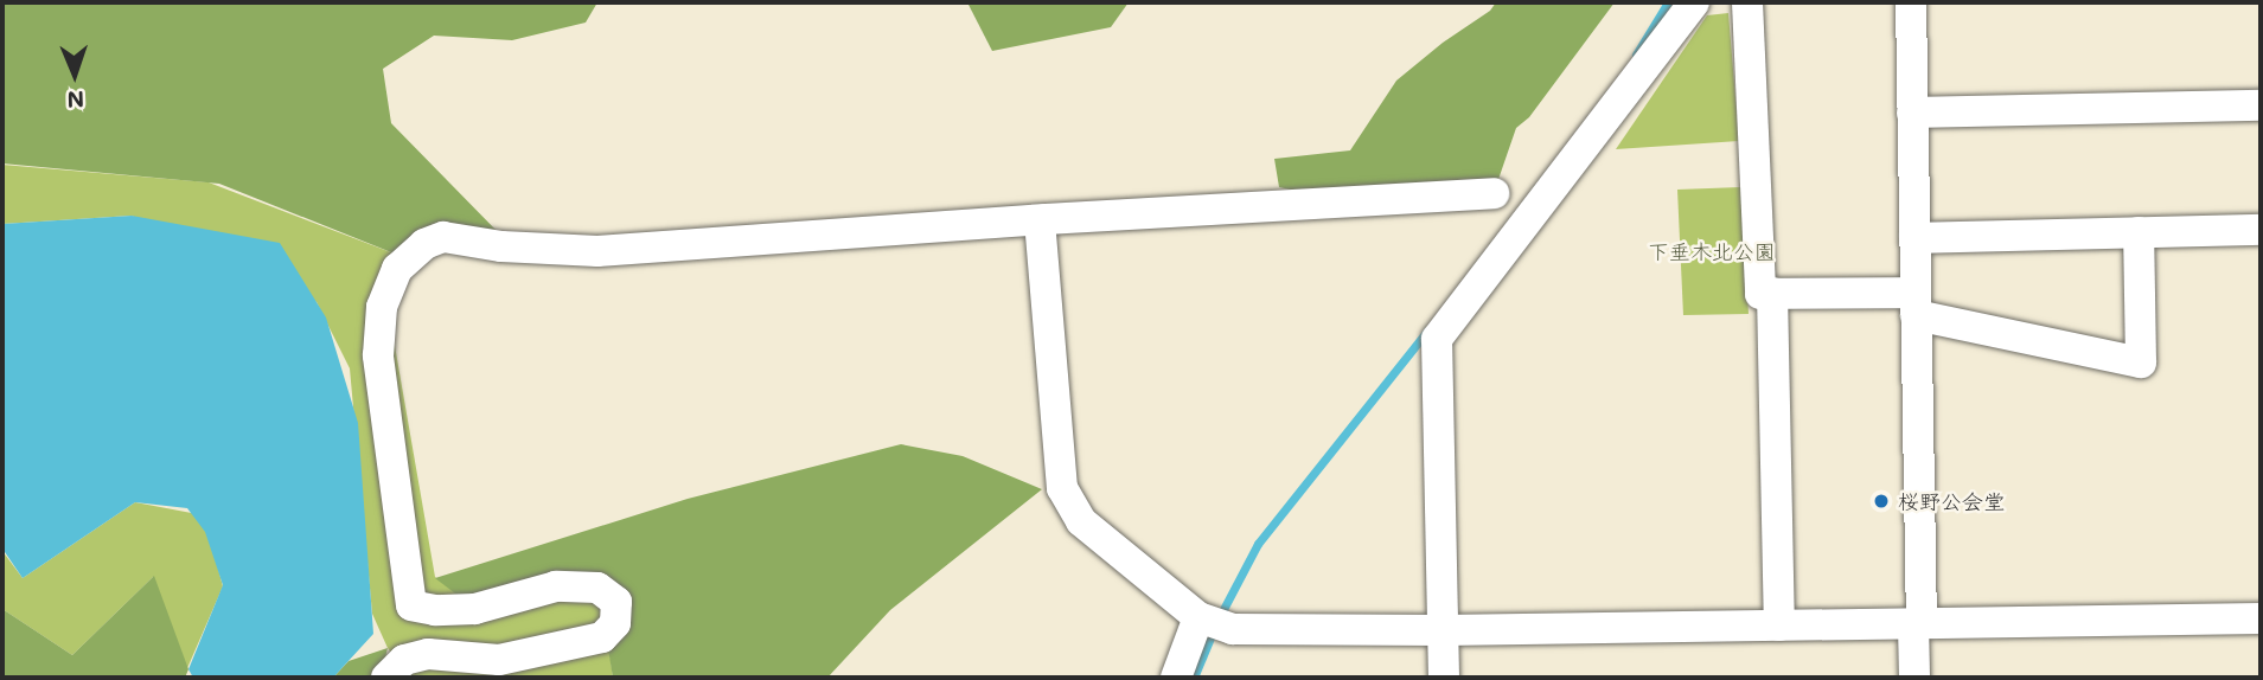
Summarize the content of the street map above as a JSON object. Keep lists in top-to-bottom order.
{
  "parks": ["下垂木北公園"],
  "places": ["桜野公会堂"],
  "north": "bottom"
}
